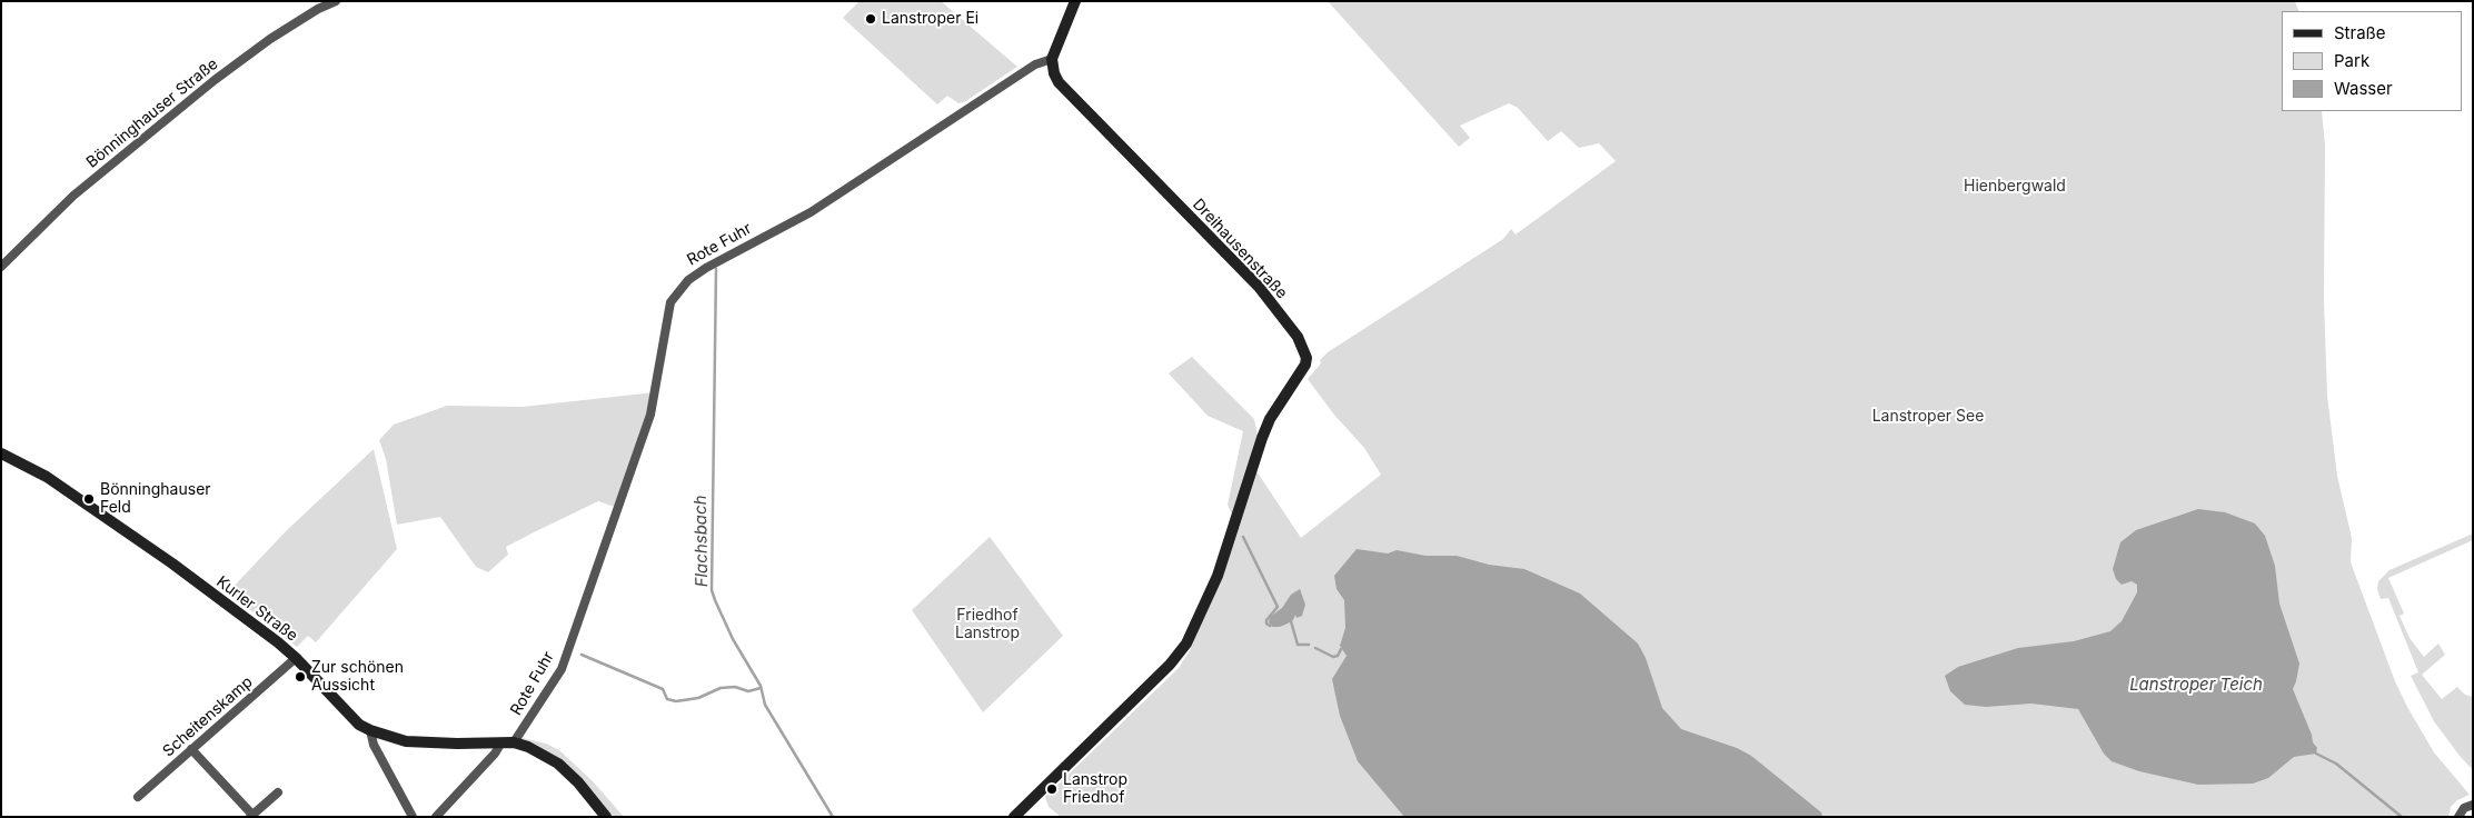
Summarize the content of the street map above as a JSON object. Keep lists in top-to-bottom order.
{
  "streets": {
    "main road": ["Dreihausenstraße", "Kurler Straße"],
    "street": ["Bönninghauser Straße", "Rote Fuhr", "Scheitenskamp"]
  },
  "crossings": [
    ["Rote Fuhr", "Dreihausenstraße"],
    ["Rote Fuhr", "Kurler Straße"],
    ["Kurler Straße", "Scheitenskamp"]
  ],
  "water": ["Flachsbach", "Lanstroper Teich"],
  "parks": ["Hienbergwald", "Lanstroper See", "Friedhof Lanstrop"],
  "places": [
    "Lanstroper Ei",
    "Bönninghauser Feld",
    "Zur schönen Aussicht",
    "Lanstrop Friedhof"
  ],
  "legend": ["Straße", "Park", "Wasser"]
}
